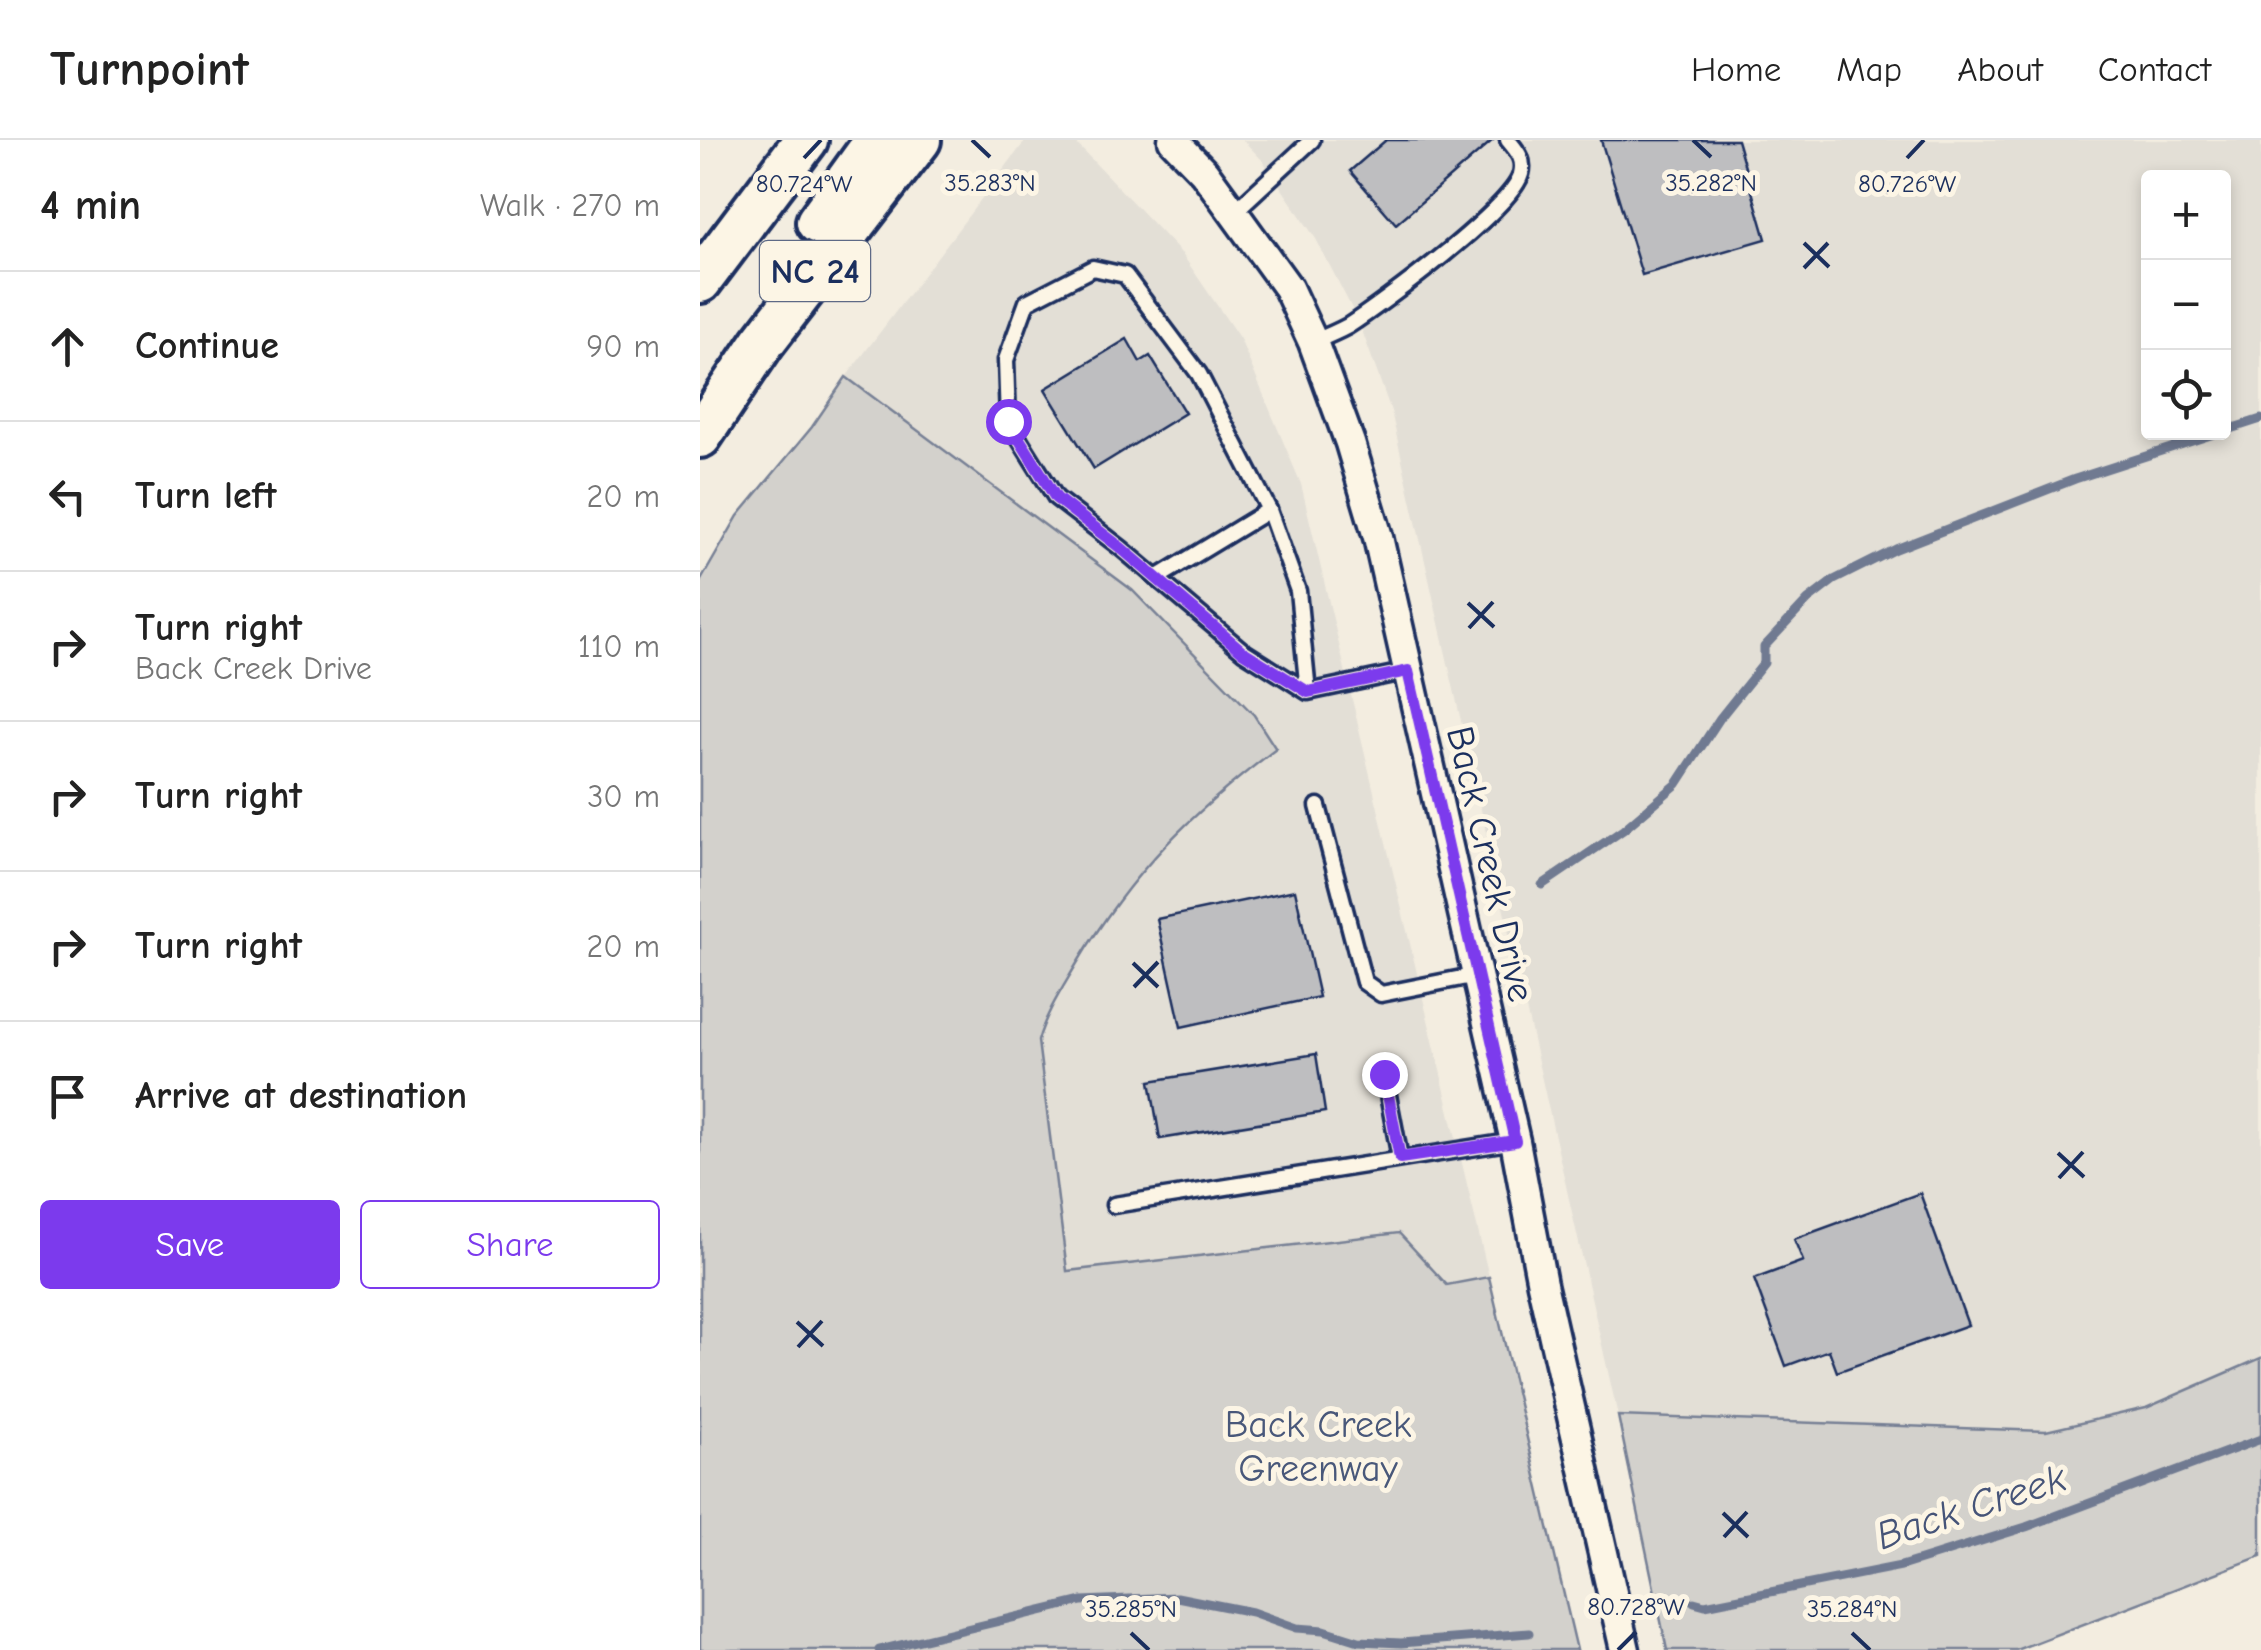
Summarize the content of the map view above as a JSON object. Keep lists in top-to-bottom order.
{
  "streets": {
    "main road": ["NC 24"],
    "street": ["Back Creek Drive"]
  },
  "water": ["Back Creek"],
  "parks": ["Back Creek Greenway"],
  "page": {
    "header": "Turnpoint",
    "nav": [
      "Home",
      "Map",
      "About",
      "Contact"
    ],
    "heading": ["4 min", "Walk · 270 m"],
    "map_buttons": ["+", "−"],
    "list": [
      ["Continue", "90 m"],
      ["Turn left", "20 m"],
      ["Turn right", "Back Creek Drive", "110 m"],
      ["Turn right", "30 m"],
      ["Turn right", "20 m"],
      "Arrive at destination"
    ],
    "buttons": ["Save", "Share"]
  },
  "coordinates": [
    "35.283°N",
    "35.282°N",
    "80.724°W",
    "80.726°W",
    "80.728°W",
    "35.285°N",
    "35.284°N"
  ]
}
